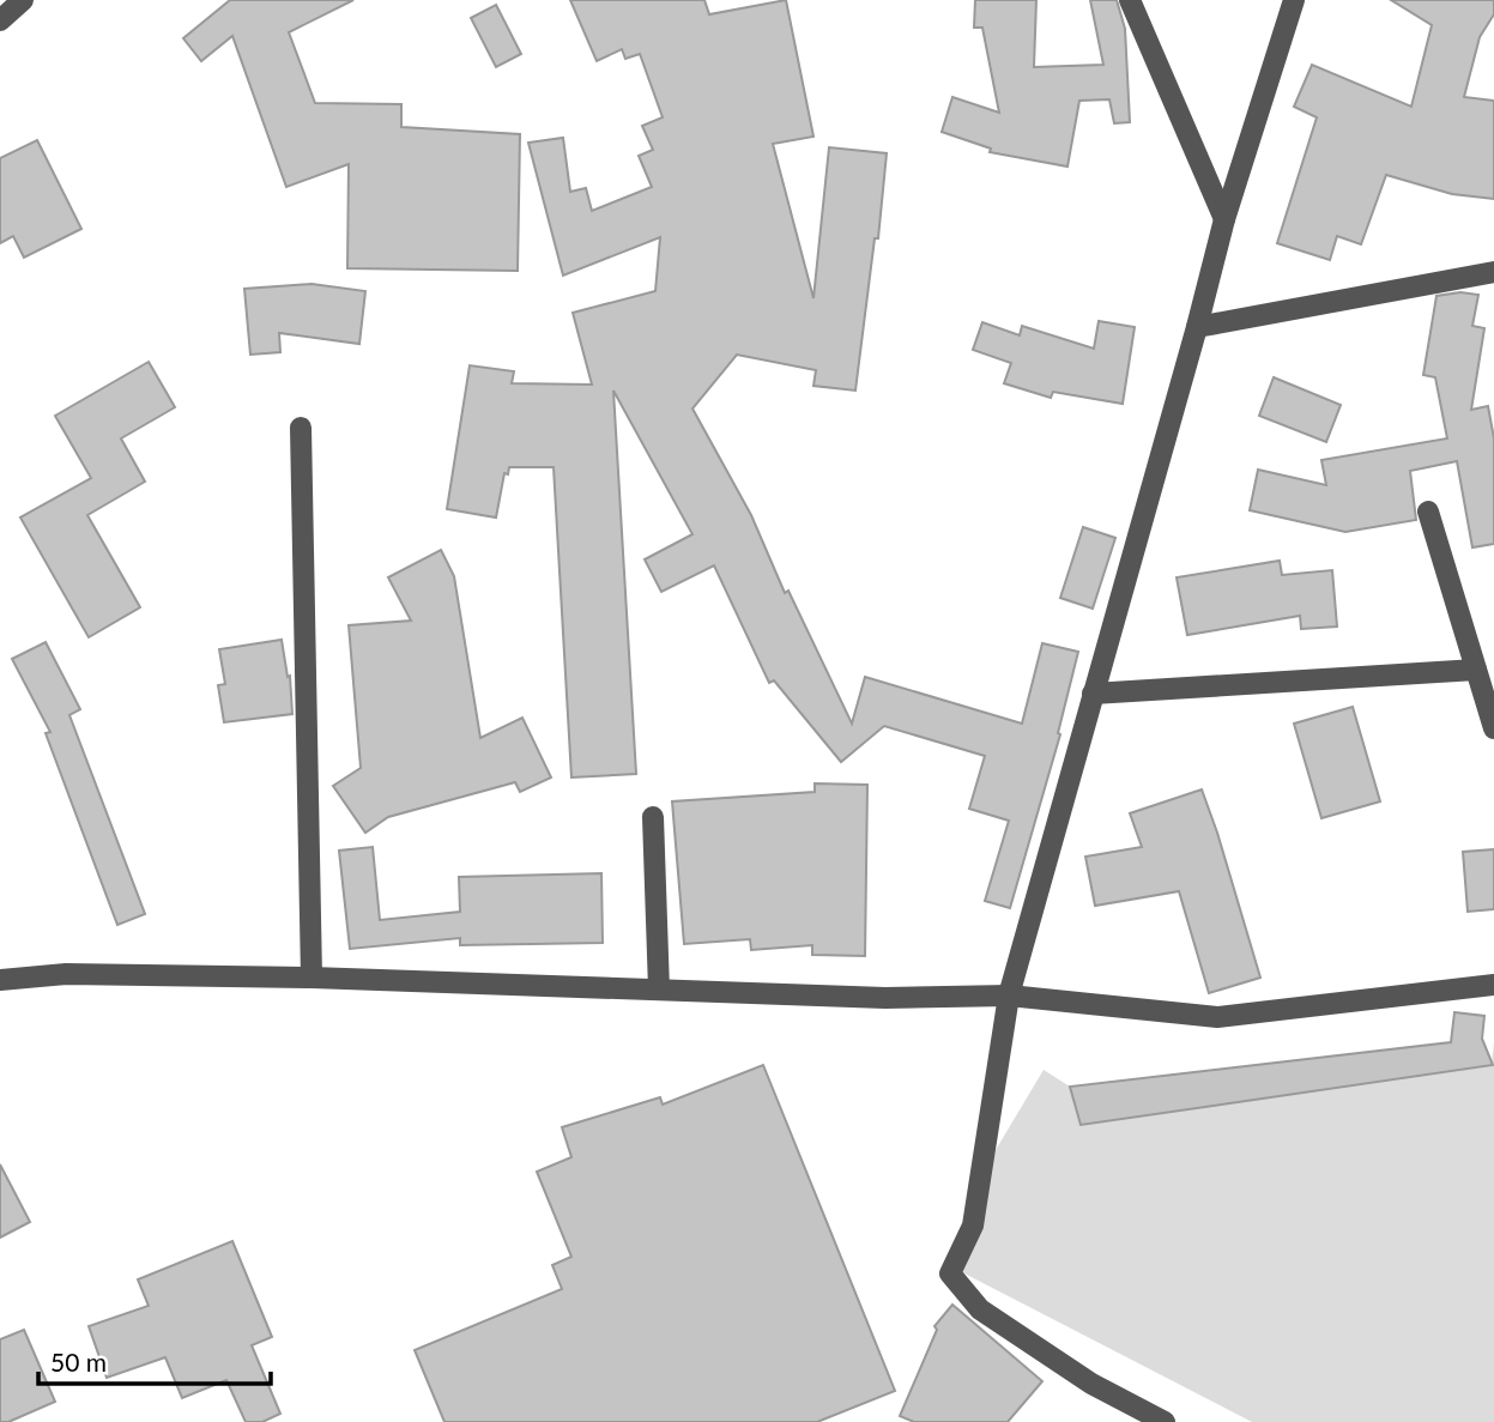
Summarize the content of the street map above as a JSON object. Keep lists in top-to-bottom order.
{
  "scale_bar": "50 m"
}
